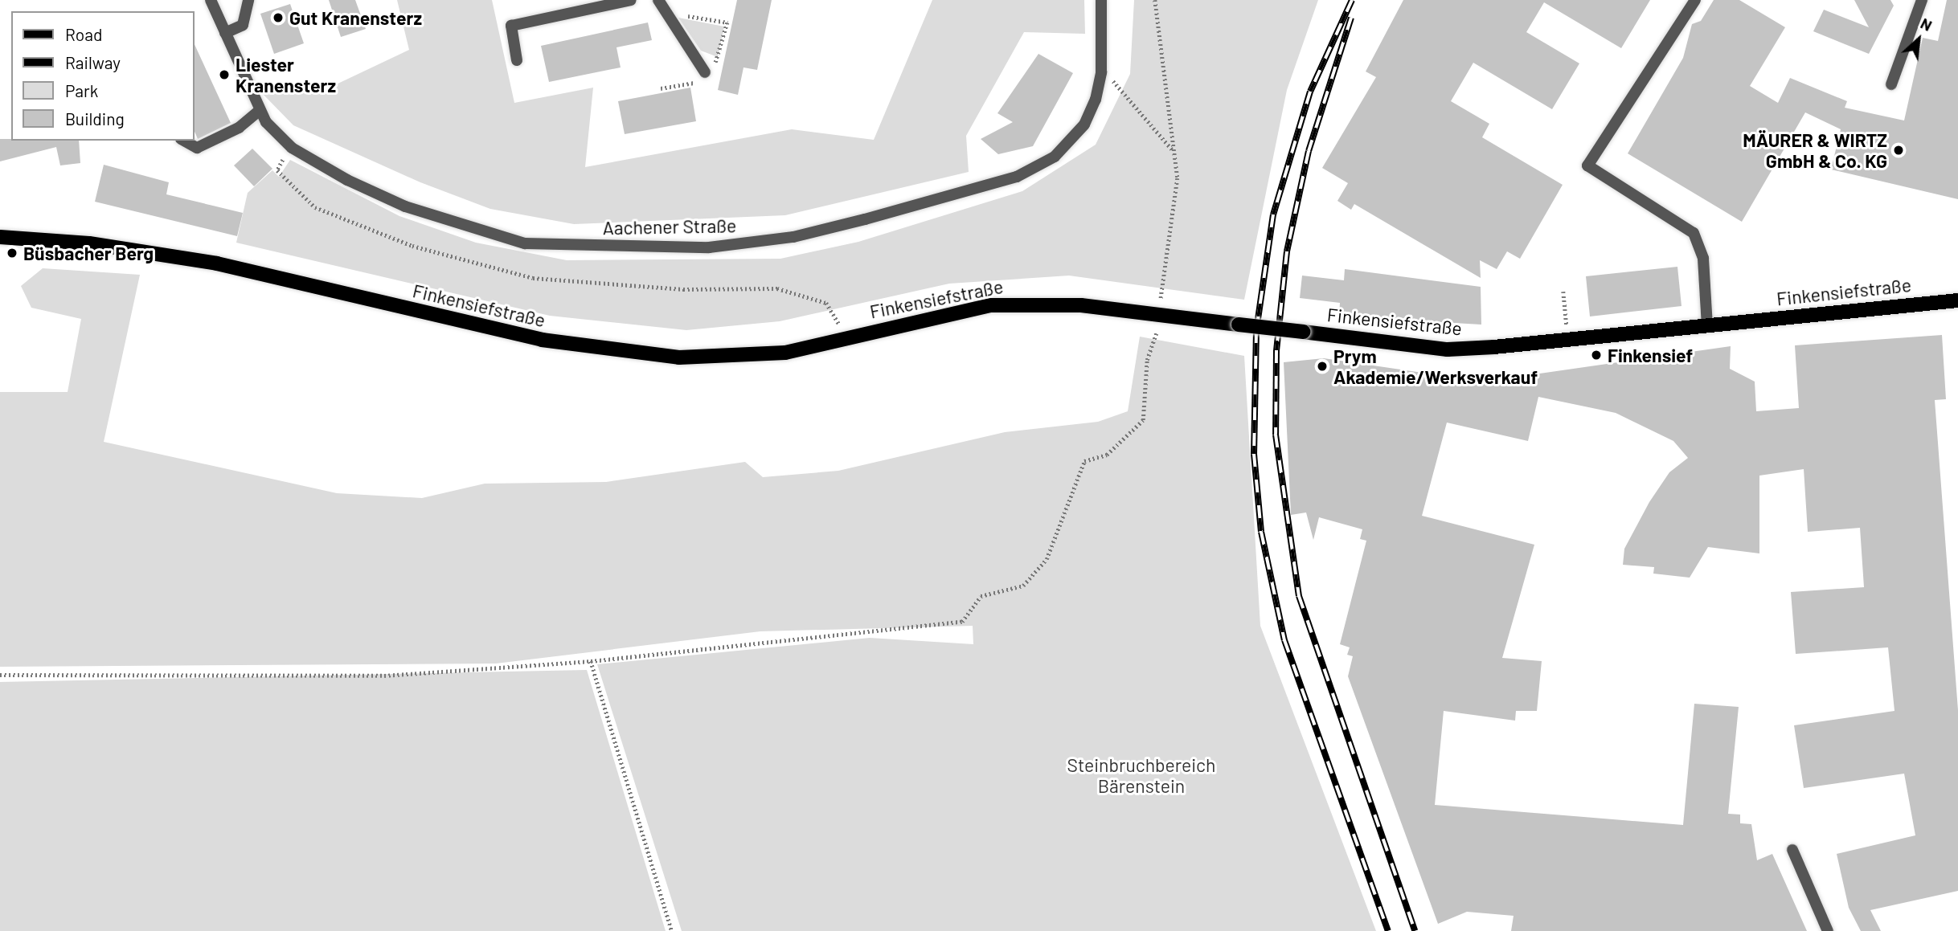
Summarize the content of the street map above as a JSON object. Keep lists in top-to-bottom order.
{
  "streets": {
    "main road": ["Finkensiefstraße"],
    "street": ["Aachener Straße"]
  },
  "parks": ["Steinbruchbereich Bärenstein"],
  "places": [
    "Gut Kranensterz",
    "Liester Kranensterz",
    "MÄURER & WIRTZ GmbH & Co. KG",
    "Büsbacher Berg",
    "Finkensief",
    "Prym Akademie/Werksverkauf"
  ],
  "legend": [
    "Road",
    "Railway",
    "Park",
    "Building"
  ],
  "north": "top right"
}
